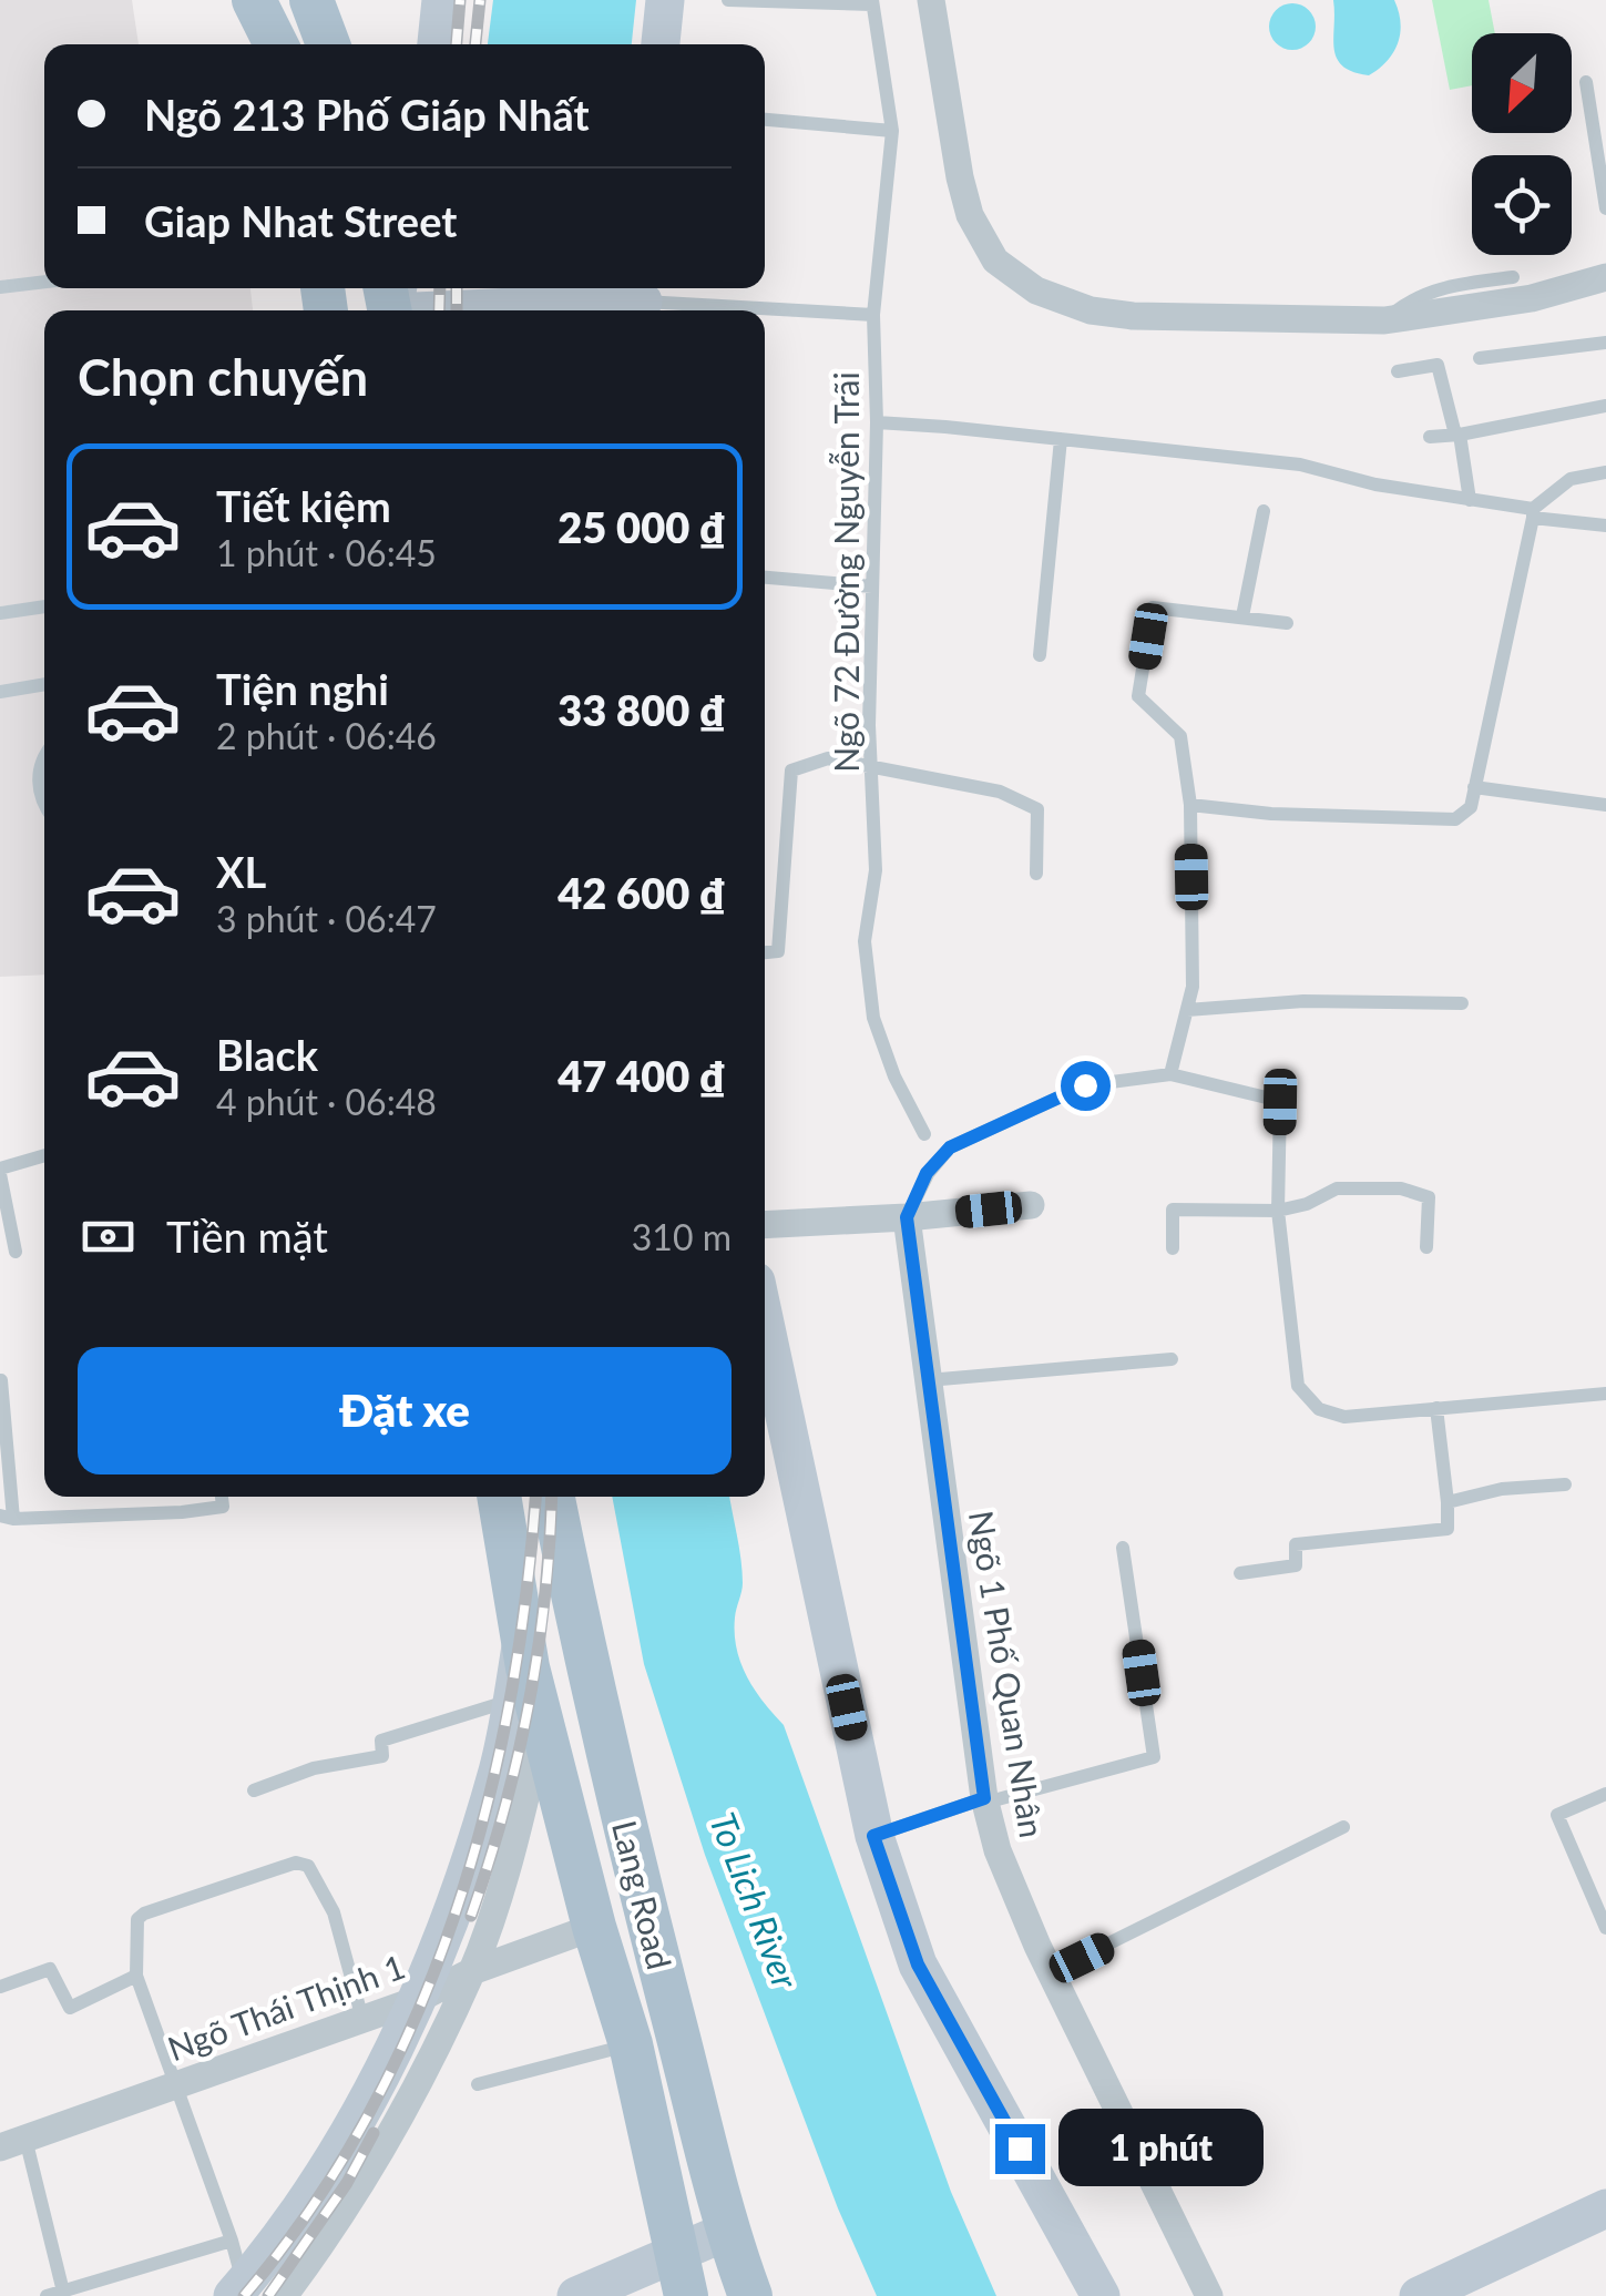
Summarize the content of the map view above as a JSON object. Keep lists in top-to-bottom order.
{
  "streets": {
    "main road": ["Lang Road"],
    "street": ["Ngõ 1 Phố Quan Nhân", "Ngõ Thái Thịnh 1"],
    "lane": ["Ngõ 72 Đường Nguyễn Trãi"]
  },
  "crossings": [
    ["Lang Road", "Ngõ Thái Thịnh 1"]
  ],
  "water": ["To Lich River"],
  "north": "bottom left",
  "page": {
    "banner": ["Ngõ 213 Phố Giáp Nhất", "Giap Nhat Street"],
    "heading": "Chọn chuyến",
    "list": [
      {
        "name": "Tiết kiệm",
        "note": "1 phút · 06:45",
        "value": "25 000 ₫"
      },
      {
        "name": "Tiện nghi",
        "note": "2 phút · 06:46",
        "value": "33 800 ₫"
      },
      {
        "name": "XL",
        "note": "3 phút · 06:47",
        "value": "42 600 ₫"
      },
      {
        "name": "Black",
        "note": "4 phút · 06:48",
        "value": "47 400 ₫"
      }
    ],
    "pay": ["Tiền mặt", "310 m"],
    "buttons": "Đặt xe",
    "bubble": "1 phút"
  }
}
